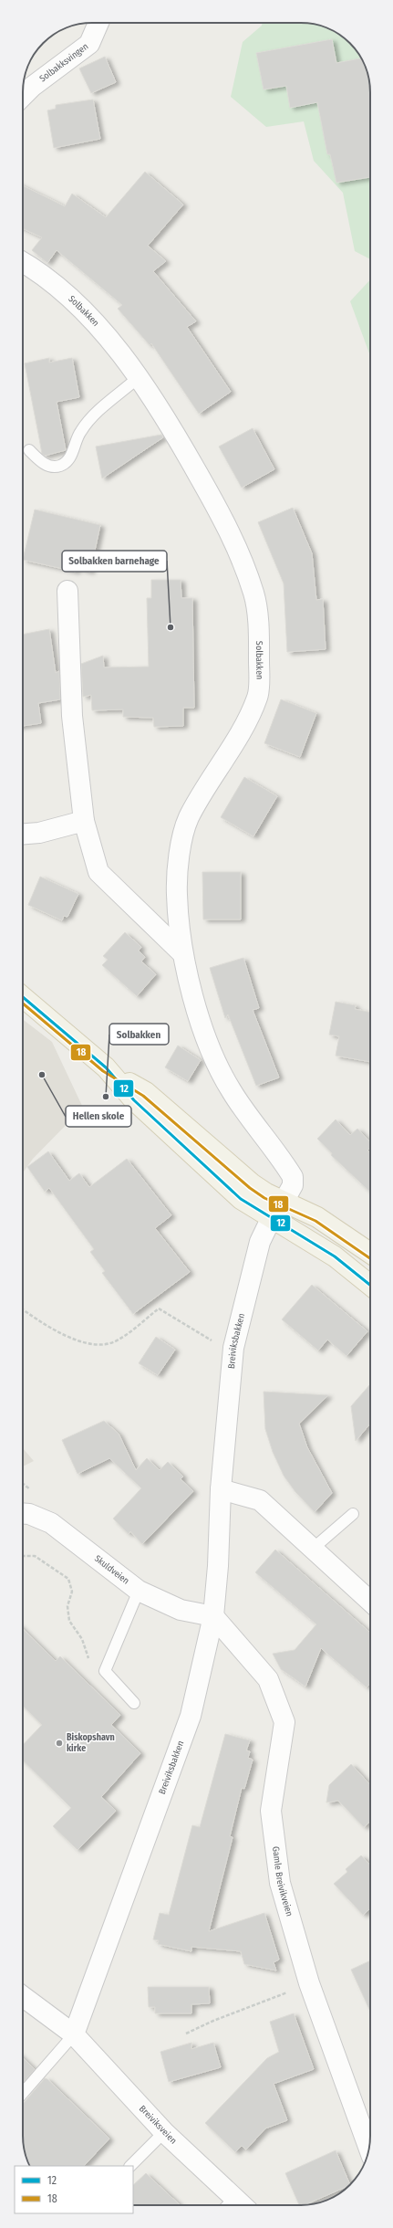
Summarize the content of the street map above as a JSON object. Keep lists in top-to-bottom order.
{
  "streets": {
    "street": [
      "Solbakksvingen",
      "Solbakken",
      "Breiviksbakken",
      "Skuldveien",
      "Gamle Breivikveien",
      "Breiviksveien"
    ]
  },
  "crossings": [
    ["Solbakken", "Breiviksbakken"],
    ["Breiviksbakken", "Skuldveien"],
    ["Breiviksbakken", "Gamle Breivikveien"],
    ["Breiviksbakken", "Breiviksveien"],
    ["Skuldveien", "Gamle Breivikveien"]
  ],
  "places": [
    "Solbakken barnehage",
    "Hellen skole",
    "Solbakken",
    "Biskopshavn kirke"
  ],
  "lines": ["transit line 12", "transit line 18"],
  "legend": ["12", "18"]
}
